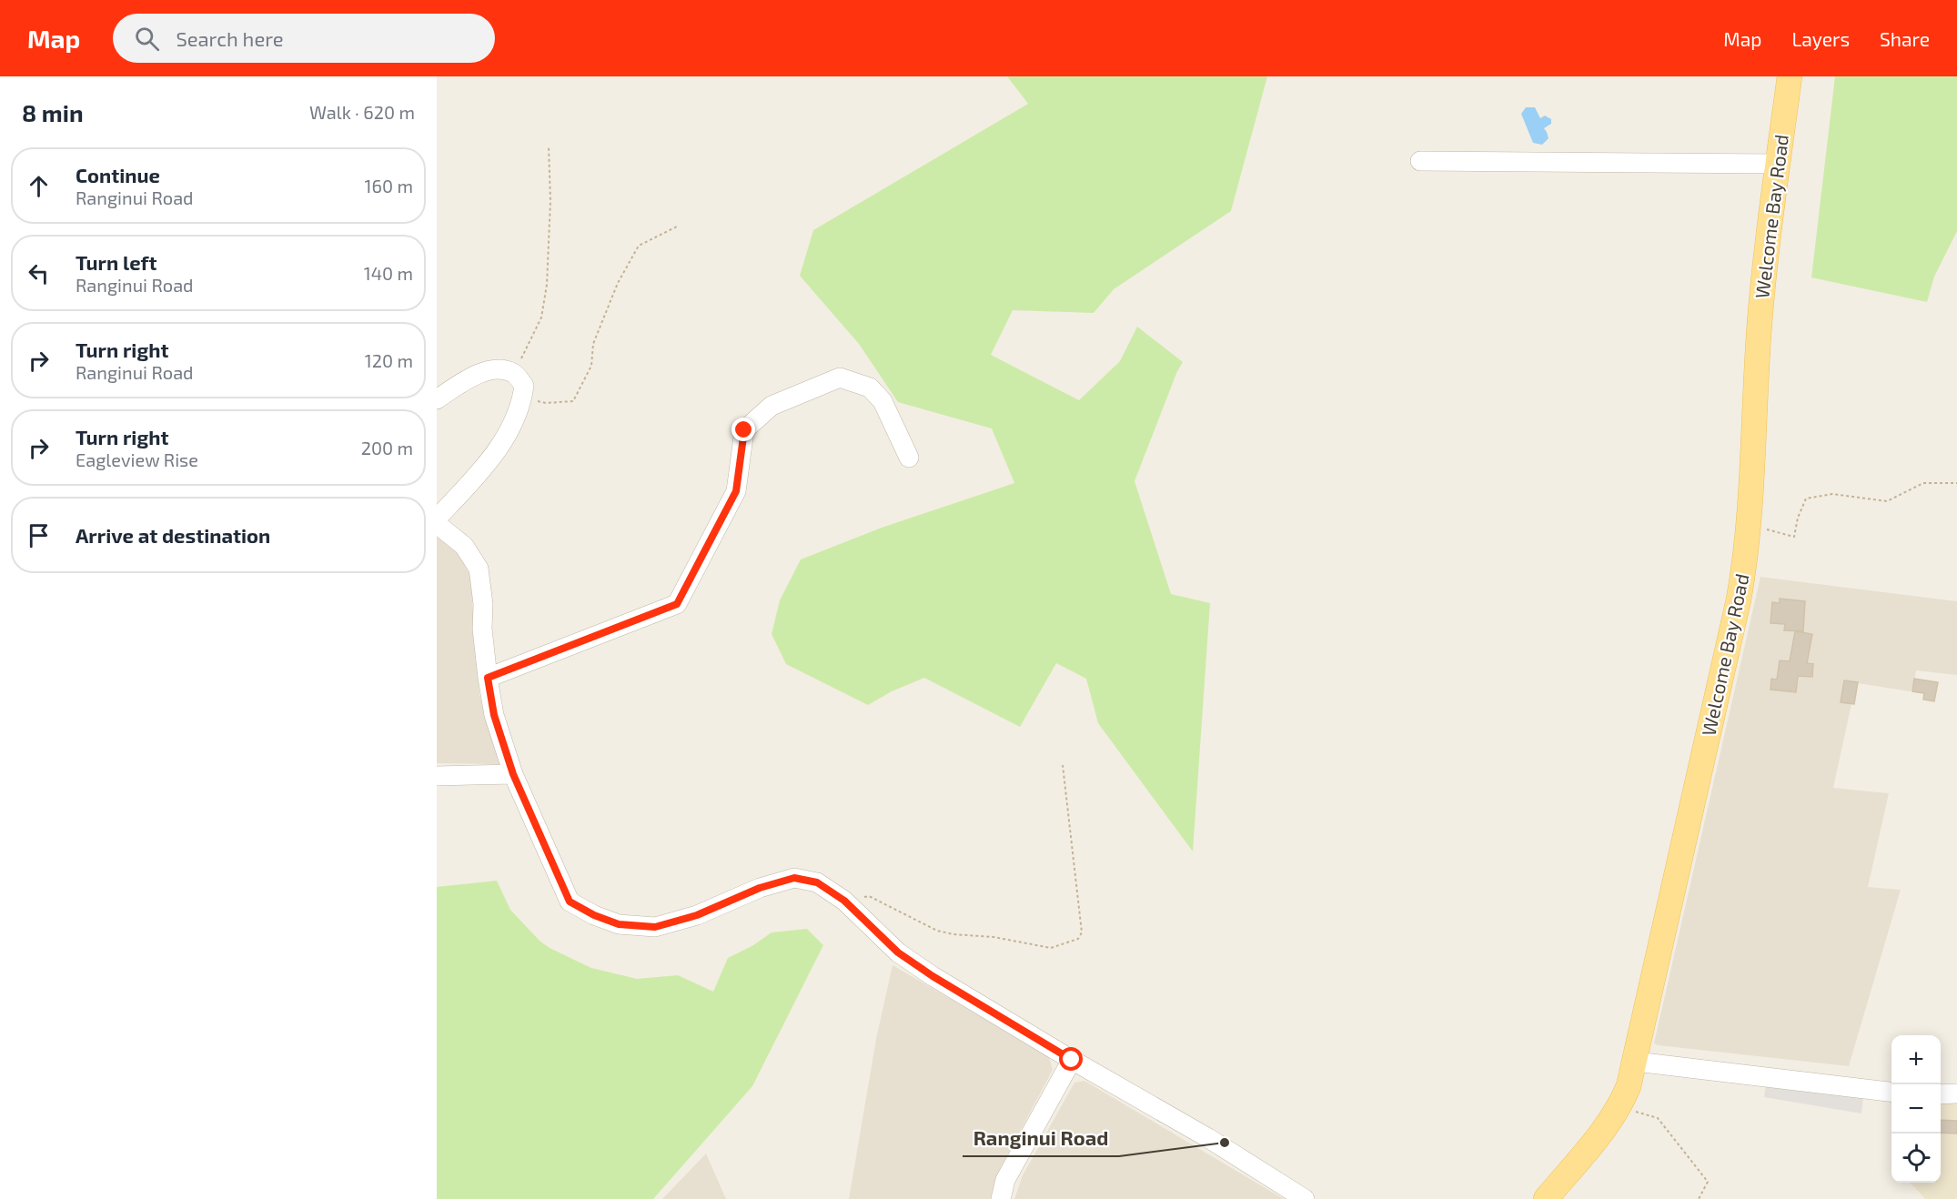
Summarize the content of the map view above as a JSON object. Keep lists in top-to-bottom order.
{
  "streets": {
    "main road": ["Welcome Bay Road"]
  },
  "places": ["Ranginui Road"],
  "page": {
    "header": "Map",
    "search": "Search here",
    "nav": ["Map", "Layers", "Share"],
    "heading": ["8 min", "Walk · 620 m"],
    "list": [
      ["Continue", "Ranginui Road", "160 m"],
      ["Turn left", "Ranginui Road", "140 m"],
      ["Turn right", "Ranginui Road", "120 m"],
      ["Turn right", "Eagleview Rise", "200 m"],
      "Arrive at destination"
    ],
    "map_buttons": ["+", "−"]
  }
}
